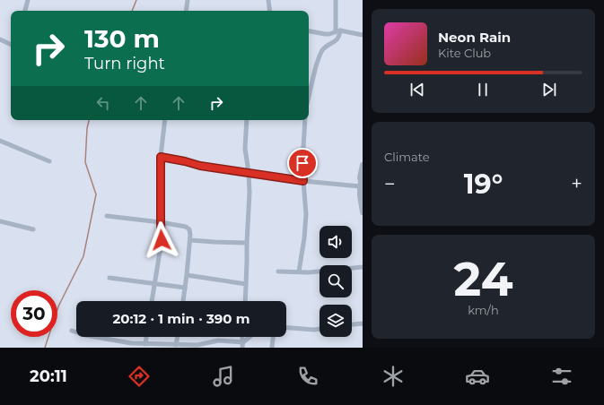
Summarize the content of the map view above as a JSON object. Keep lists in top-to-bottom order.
{
  "page": {
    "turn": ["130 m", "Turn right"],
    "song": ["Neon Rain", "Kite Club"],
    "tile": [
      "Climate",
      ["24", "km/h"]
    ],
    "heat": ["−", "19°", "+"],
    "limit": "30",
    "trip": "20:12 · 1 min · 390 m",
    "tabs": "20:11"
  }
}
